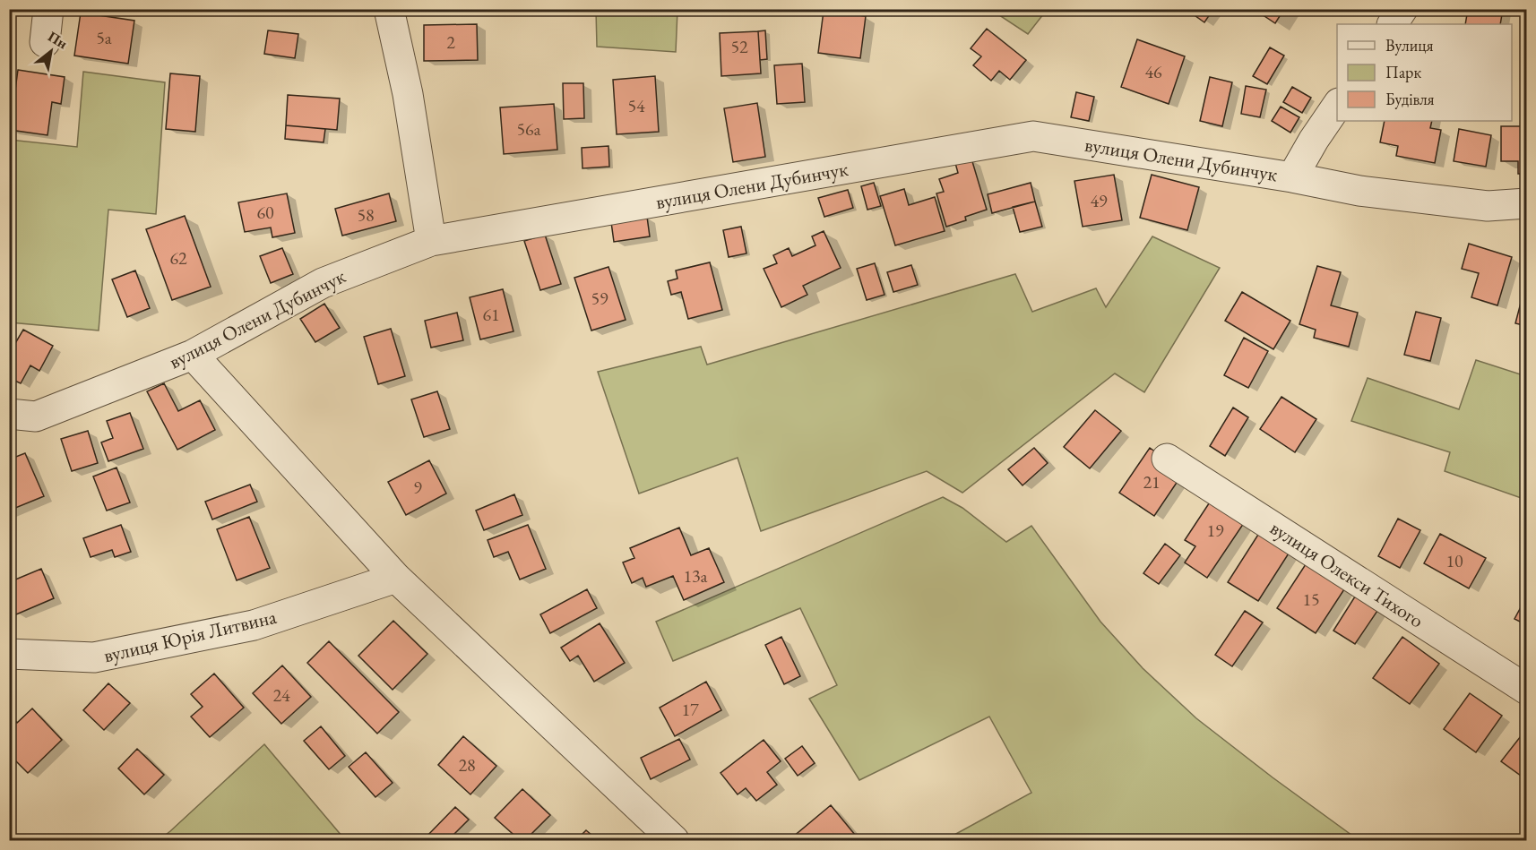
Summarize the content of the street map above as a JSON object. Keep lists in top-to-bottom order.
{
  "streets": {
    "street": ["вулиця Олени Дубинчук", "вулиця Олекси Тихого", "вулиця Юрія Литвина"]
  },
  "house_numbers": [
    "5а",
    "2",
    "52",
    "46",
    "54",
    "56а",
    "49",
    "60",
    "58",
    "62",
    "59",
    "61",
    "21",
    "9",
    "19",
    "10",
    "13а",
    "15",
    "24",
    "17",
    "28"
  ],
  "legend": ["Вулиця", "Парк", "Будівля"],
  "north": "top right"
}
